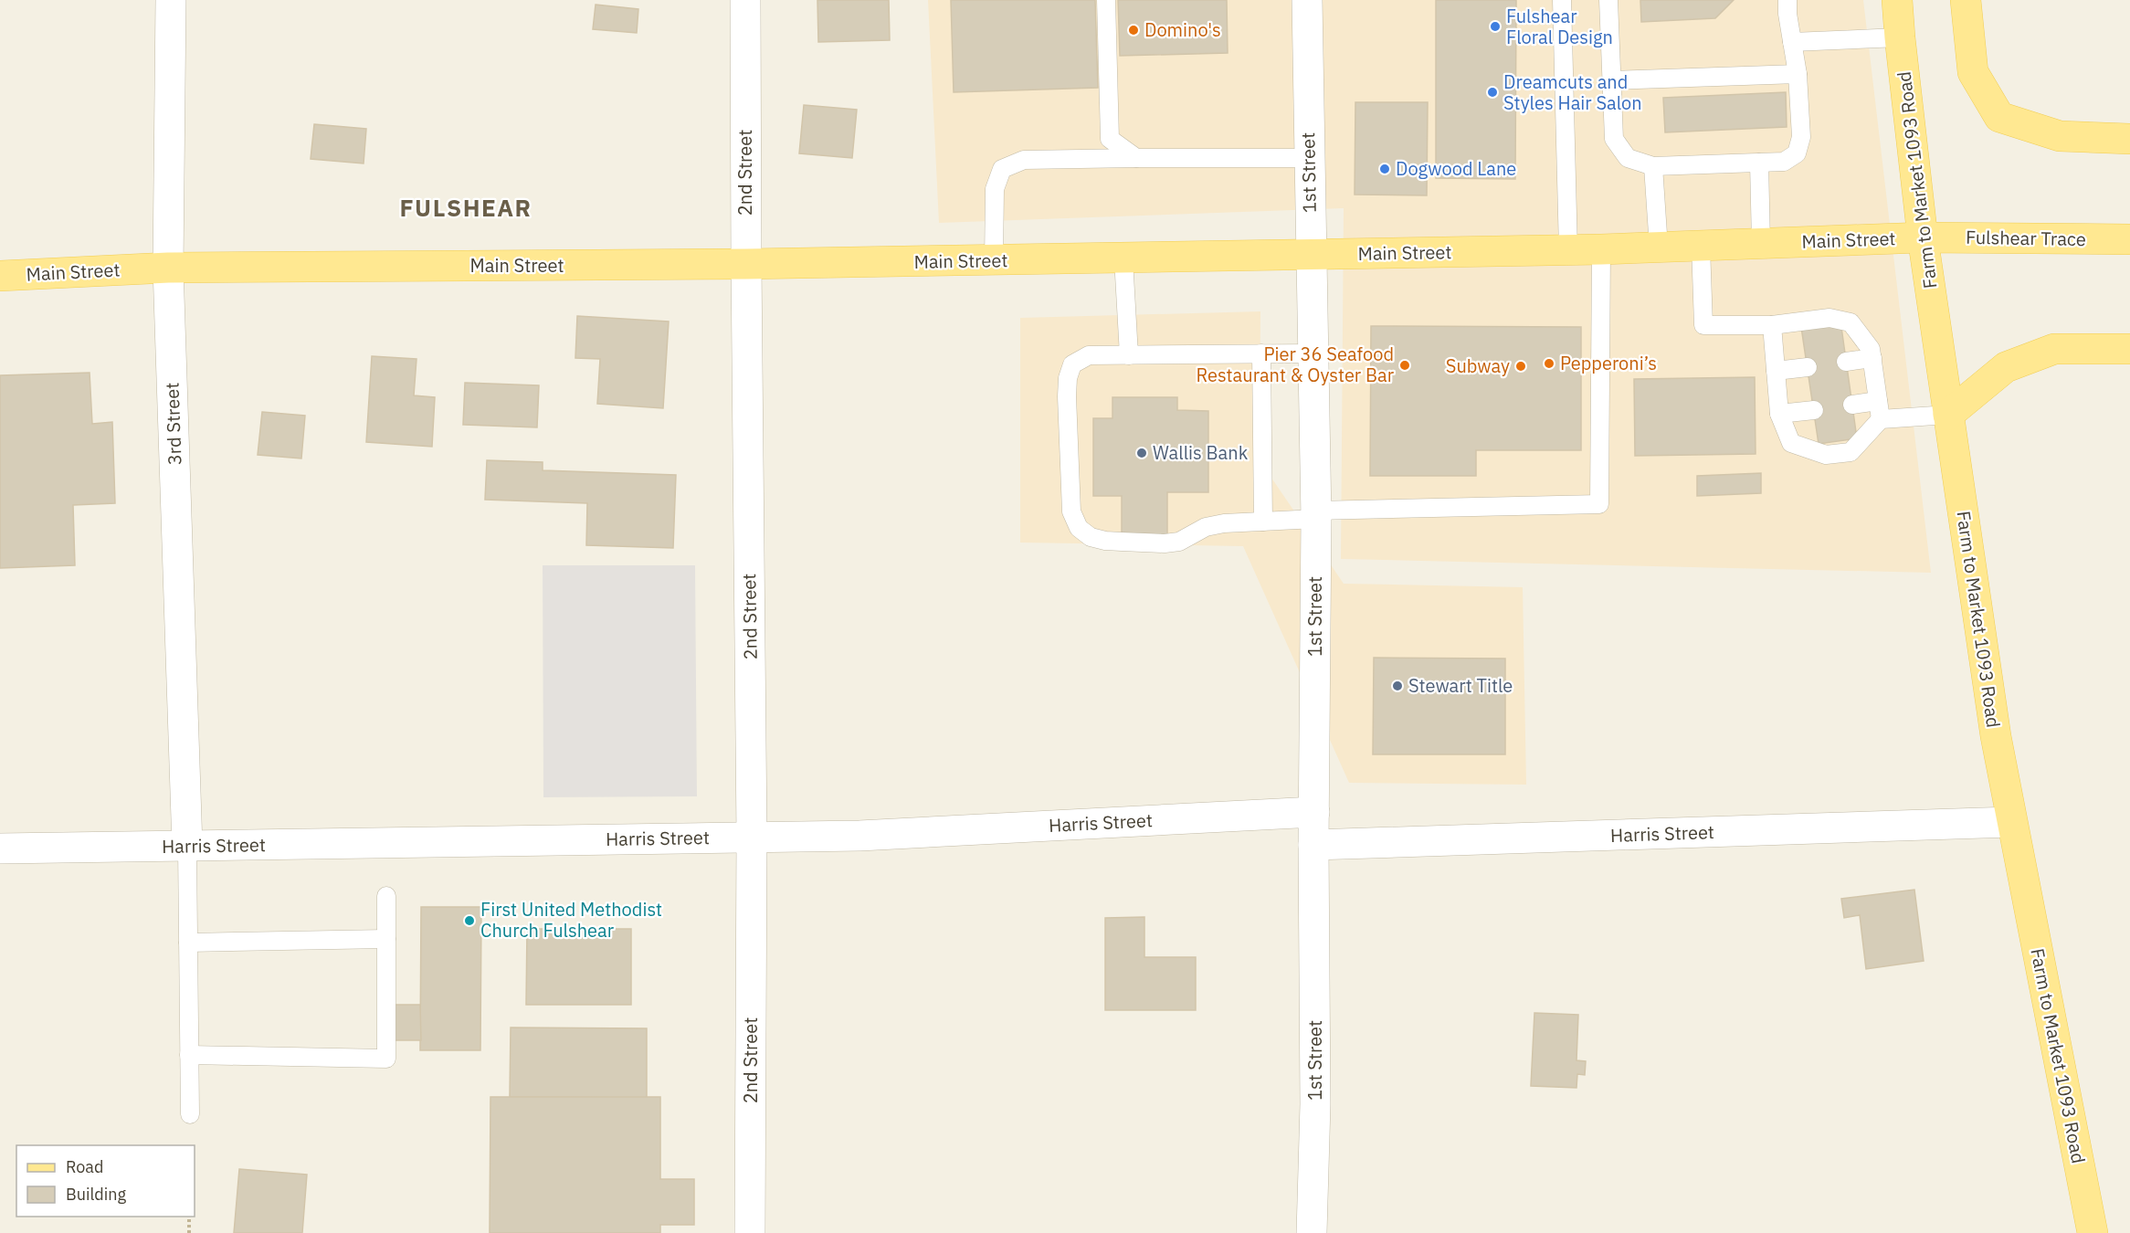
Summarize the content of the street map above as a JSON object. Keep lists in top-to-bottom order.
{
  "streets": {
    "main road": ["Farm to Market 1093 Road", "Fulshear Trace", "Main Street"],
    "street": [
      "2nd Street",
      "1st Street",
      "3rd Street",
      "Harris Street"
    ]
  },
  "crossings": [
    ["2nd Street", "Main Street"],
    ["2nd Street", "Harris Street"],
    ["1st Street", "Main Street"],
    ["1st Street", "Harris Street"],
    ["Farm to Market 1093 Road", "Fulshear Trace"],
    ["Farm to Market 1093 Road", "Main Street"],
    ["Farm to Market 1093 Road", "Harris Street"],
    ["Fulshear Trace", "Main Street"],
    ["Main Street", "3rd Street"],
    ["3rd Street", "Harris Street"]
  ],
  "districts": ["FULSHEAR"],
  "places": [
    "Fulshear Floral Design",
    "Domino's",
    "Dreamcuts and Styles Hair Salon",
    "Dogwood Lane",
    "Pepperoni’s",
    "Pier 36 Seafood Restaurant & Oyster Bar",
    "Subway",
    "Wallis Bank",
    "Stewart Title",
    "First United Methodist Church Fulshear"
  ],
  "legend": ["Road", "Building"]
}
